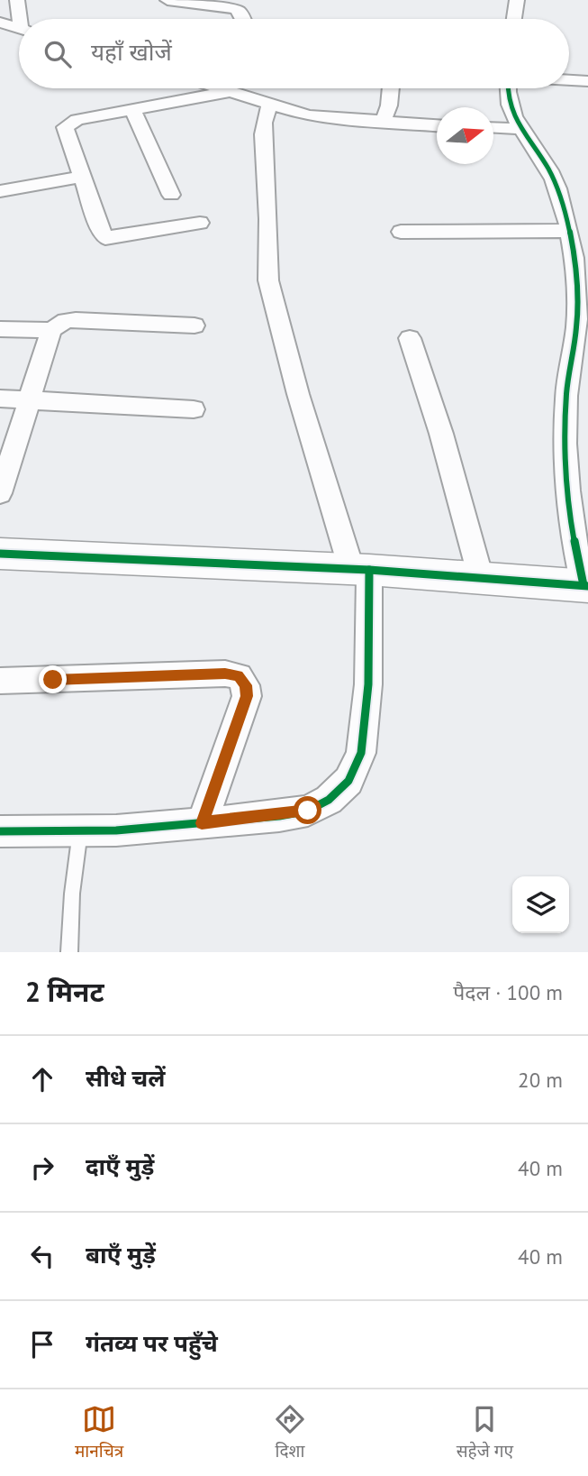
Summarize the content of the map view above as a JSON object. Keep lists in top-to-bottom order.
{
  "north": "right",
  "page": {
    "search": "यहाँ खोजें",
    "heading": ["2 मिनट", "पैदल · 100 m"],
    "list": [
      ["सीधे चलें", "20 m"],
      ["दाएँ मुड़ें", "40 m"],
      ["बाएँ मुड़ें", "40 m"],
      "गंतव्य पर पहुँचे"
    ],
    "nav": ["मानचित्र", "दिशा", "सहेजे गए"]
  }
}
